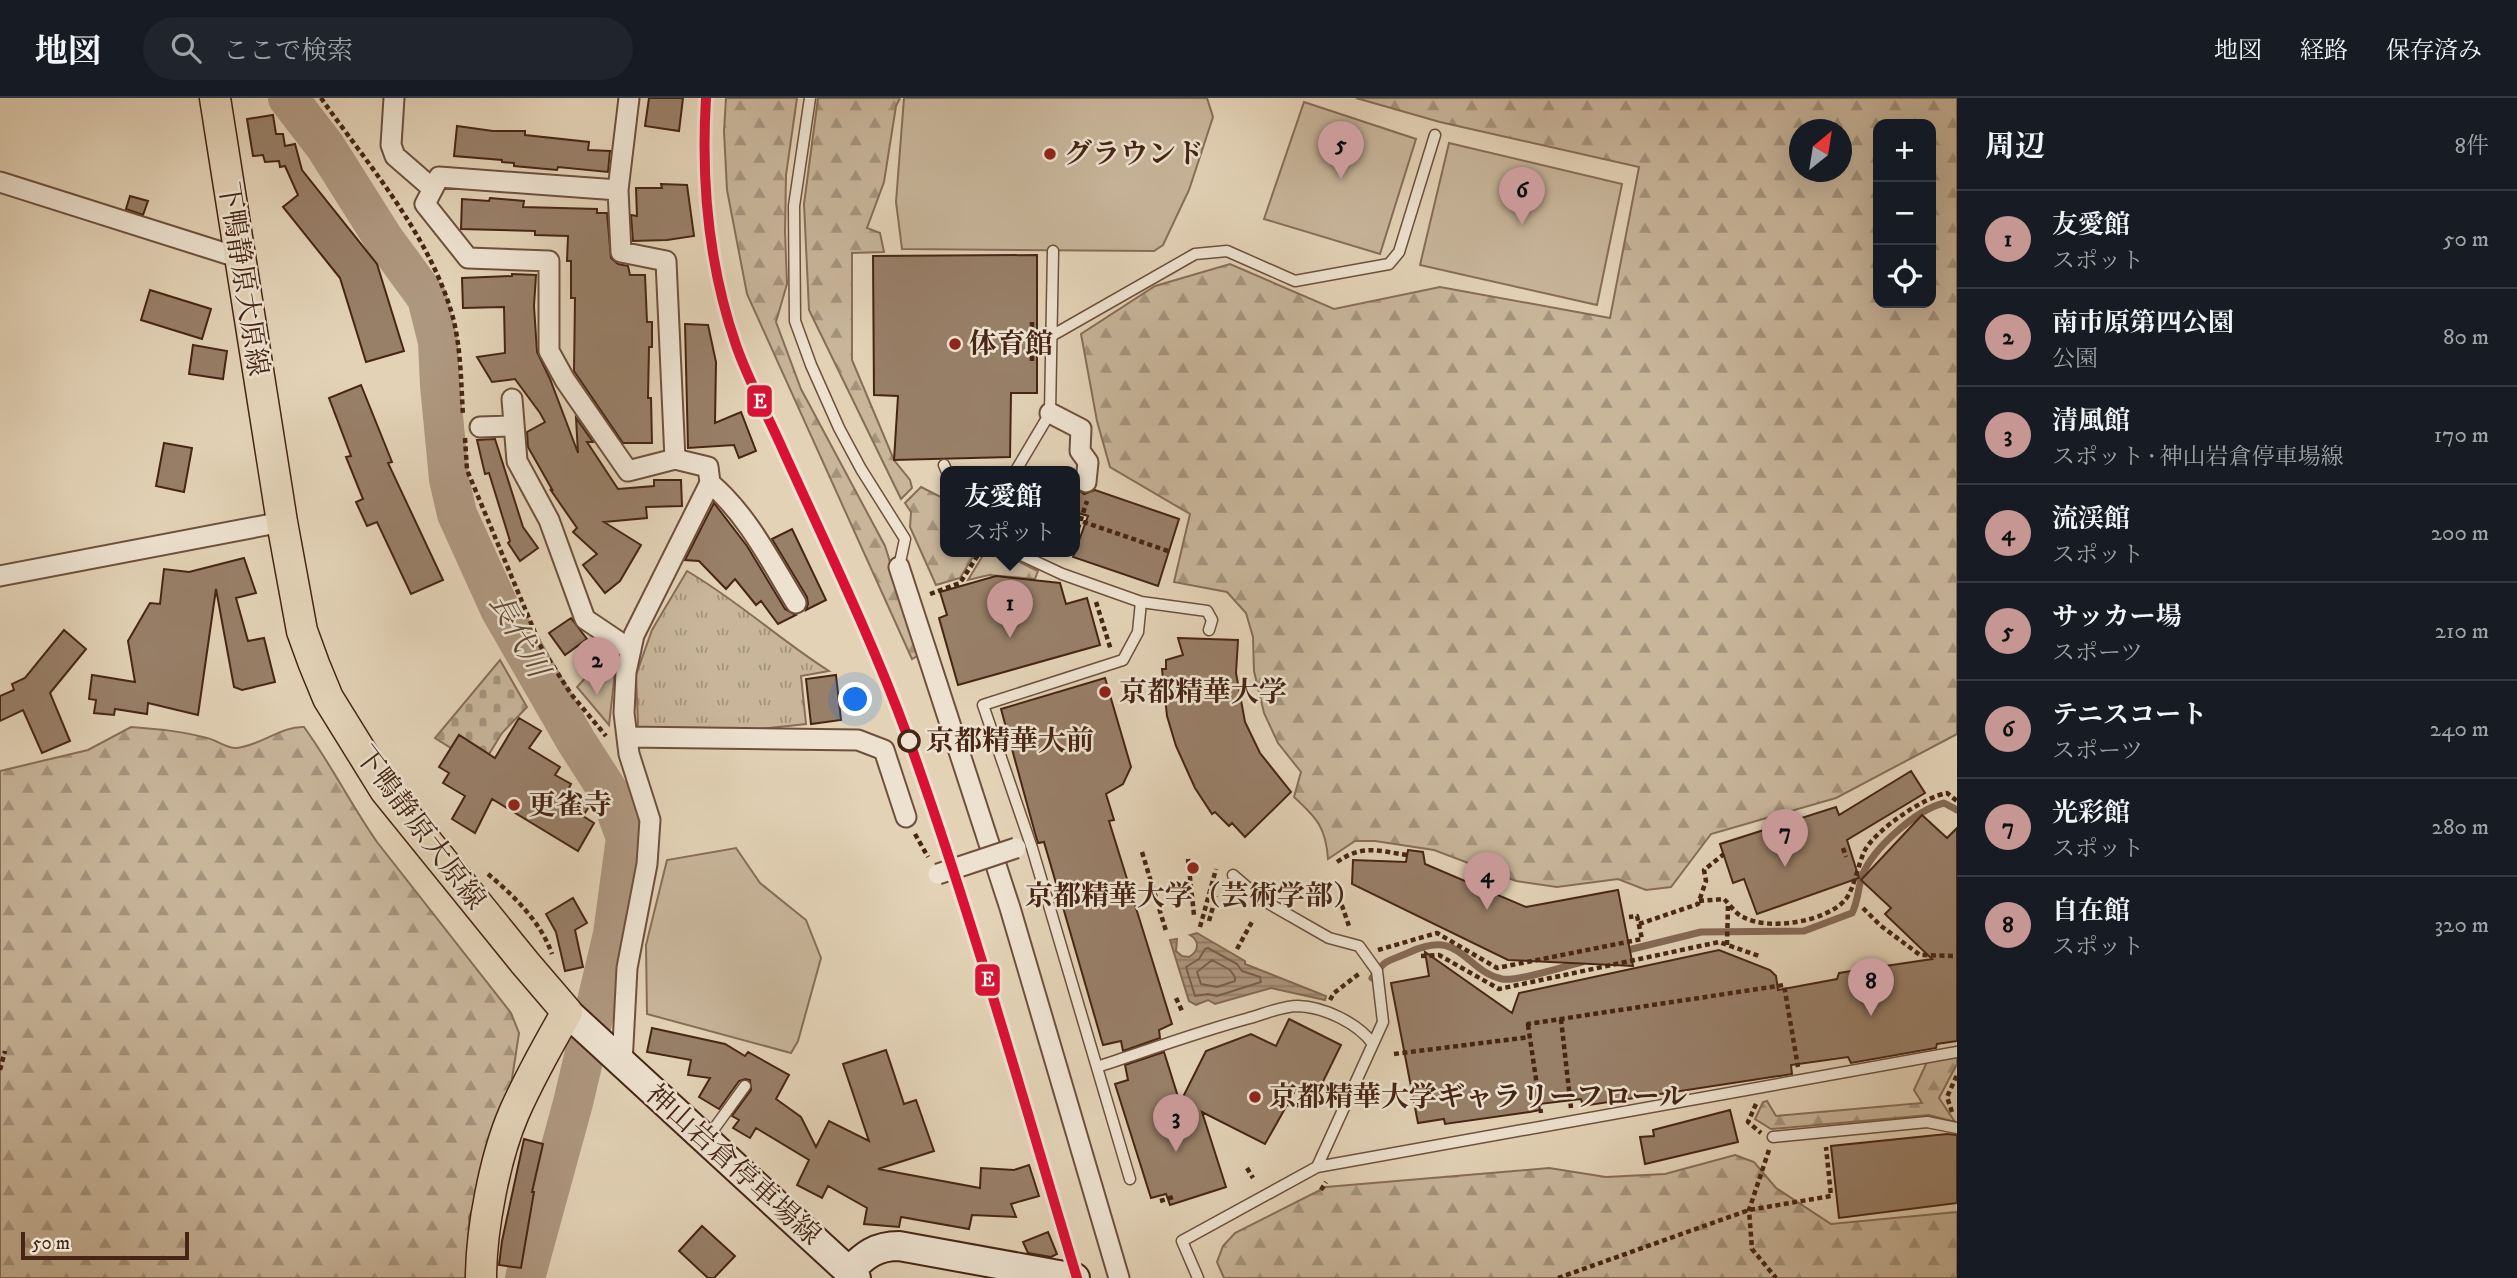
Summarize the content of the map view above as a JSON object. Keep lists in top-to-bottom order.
{
  "streets": {
    "main road": ["下鴨静原大原線", "神山岩倉停車場線"]
  },
  "crossings": [
    ["下鴨静原大原線", "神山岩倉停車場線"]
  ],
  "water": ["長代川"],
  "places": [
    "グラウンド",
    "体育館",
    "京都精華大学",
    "京都精華大前",
    "更雀寺",
    "京都精華大学（芸術学部）",
    "京都精華大学ギャラリーフロール"
  ],
  "lines": ["transit line E"],
  "scale_bar": "50 m",
  "north": "top right",
  "page": {
    "header": "地図",
    "search": "ここで検索",
    "nav": ["地図", "経路", "保存済み"],
    "heading": ["周辺", "8件"],
    "map_buttons": ["+", "−"],
    "pins": [
      "5",
      "6",
      "1",
      "2",
      "7",
      "4",
      "8",
      "3"
    ],
    "list": [
      {
        "mark": "1",
        "name": "友愛館",
        "note": "スポット",
        "value": "50 m"
      },
      {
        "mark": "2",
        "name": "南市原第四公園",
        "note": "公園",
        "value": "80 m"
      },
      {
        "mark": "3",
        "name": "清風館",
        "note": "スポット · 神山岩倉停車場線",
        "value": "170 m"
      },
      {
        "mark": "4",
        "name": "流渓館",
        "note": "スポット",
        "value": "200 m"
      },
      {
        "mark": "5",
        "name": "サッカー場",
        "note": "スポーツ",
        "value": "210 m"
      },
      {
        "mark": "6",
        "name": "テニスコート",
        "note": "スポーツ",
        "value": "240 m"
      },
      {
        "mark": "7",
        "name": "光彩館",
        "note": "スポット",
        "value": "280 m"
      },
      {
        "mark": "8",
        "name": "自在館",
        "note": "スポット",
        "value": "320 m"
      }
    ],
    "popup": ["友愛館", "スポット"],
    "scale": "50 m"
  }
}
